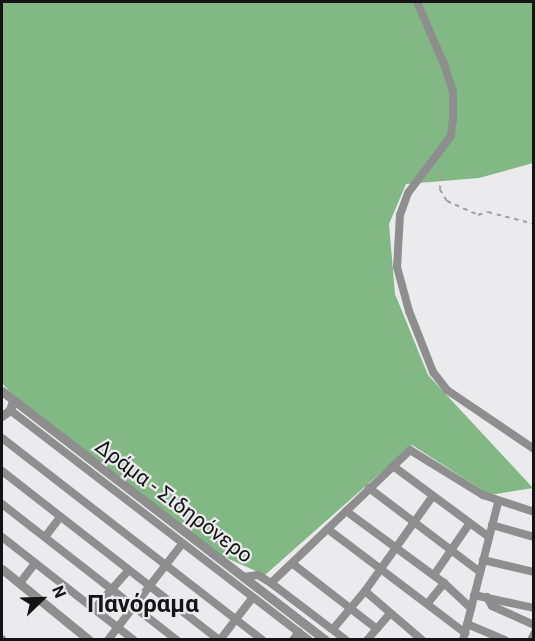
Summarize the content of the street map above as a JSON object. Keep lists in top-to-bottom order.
{
  "streets": {
    "street": ["Δράμα - Σιδηρόνερο"]
  },
  "districts": ["Πανόραμα"],
  "north": "top right"
}
